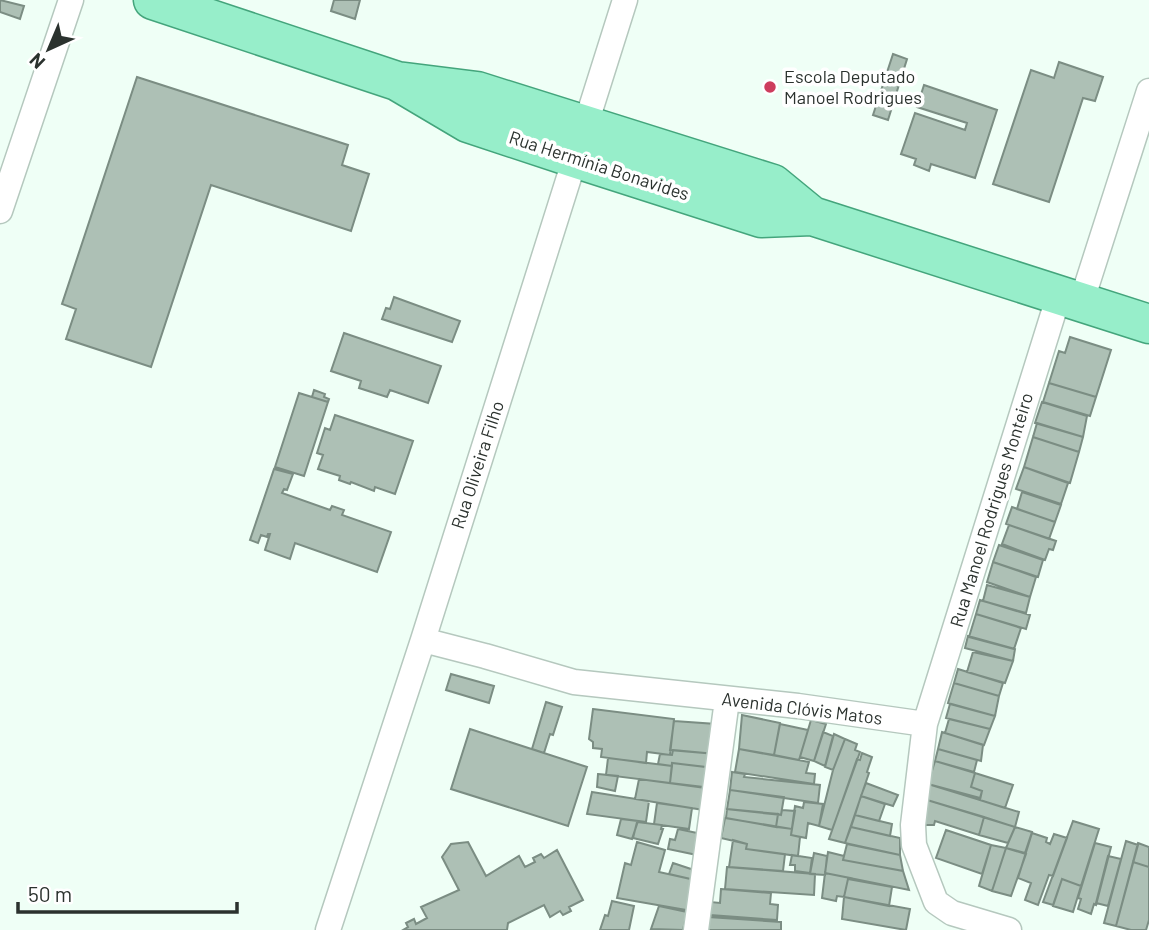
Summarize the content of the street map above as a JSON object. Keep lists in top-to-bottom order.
{
  "streets": {
    "main road": ["Rua Hermínia Bonavides"],
    "street": ["Rua Oliveira Filho", "Rua Manoel Rodrigues Monteiro", "Avenida Clóvis Matos"]
  },
  "crossings": [
    ["Rua Hermínia Bonavides", "Rua Oliveira Filho"],
    ["Rua Hermínia Bonavides", "Rua Manoel Rodrigues Monteiro"],
    ["Rua Oliveira Filho", "Avenida Clóvis Matos"],
    ["Rua Manoel Rodrigues Monteiro", "Avenida Clóvis Matos"]
  ],
  "places": ["Escola Deputado Manoel Rodrigues"],
  "scale_bar": "50 m",
  "north": "bottom left"
}
